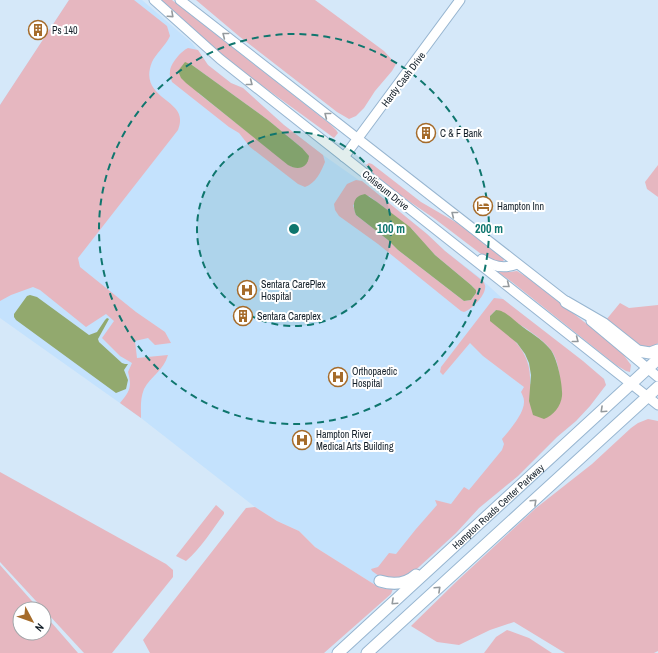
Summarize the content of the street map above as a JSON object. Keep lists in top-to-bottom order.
{
  "streets": {
    "main road": ["Hampton Roads Center Parkway"],
    "street": ["Hardy Cash Drive", "Coliseum Drive"]
  },
  "crossings": [
    ["Hardy Cash Drive", "Coliseum Drive"],
    ["Coliseum Drive", "Hampton Roads Center Parkway"]
  ],
  "places": {
    "building": ["Ps 140", "C & F Bank", "Sentara Careplex"],
    "hotel": ["Hampton Inn"],
    "hospital": ["Sentara CarePlex Hospital", "Orthopaedic Hospital", "Hampton River Medical Arts Building"]
  },
  "north": "bottom right",
  "rings": ["100 m", "200 m"]
}
